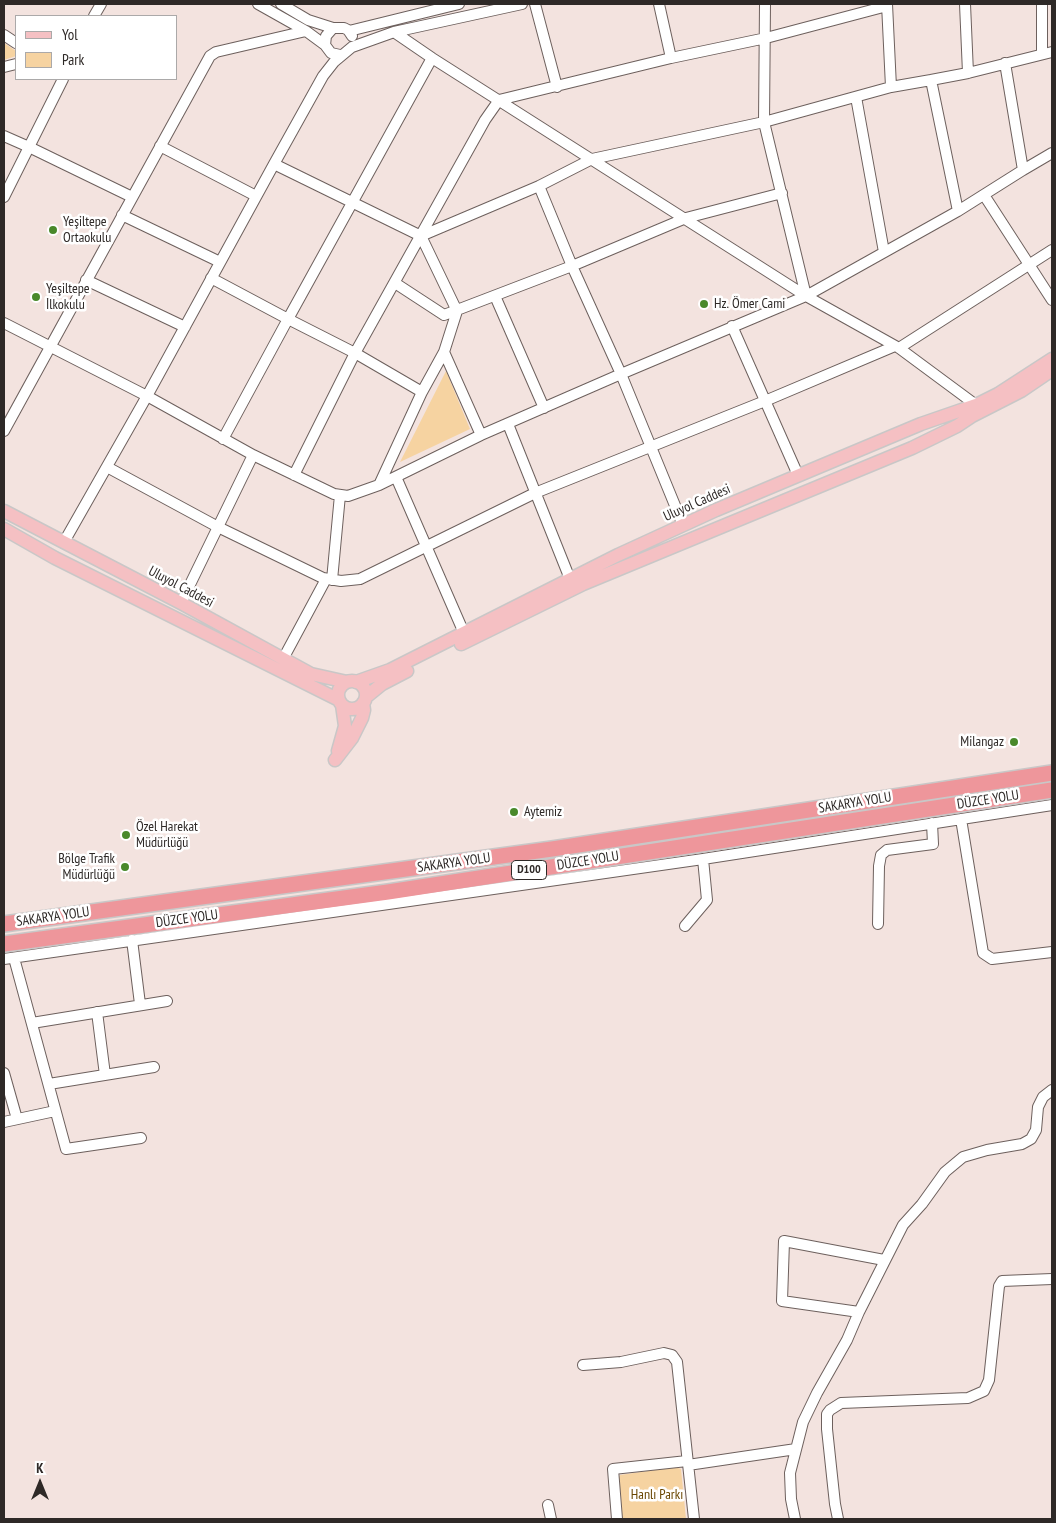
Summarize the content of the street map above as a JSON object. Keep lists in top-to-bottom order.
{
  "streets": {
    "highway": ["DÜZCE YOLU", "SAKARYA YOLU", "D100"],
    "main road": ["Uluyol Caddesi"]
  },
  "parks": ["Hanlı Parkı"],
  "places": [
    "Yeşiltepe Ortaokulu",
    "Yeşiltepe İlkokulu",
    "Hz. Ömer Cami",
    "Milangaz",
    "Aytemiz",
    "Özel Harekat Müdürlüğü",
    "Bölge Trafik Müdürlüğü"
  ],
  "legend": ["Yol", "Park"],
  "north": "top"
}
